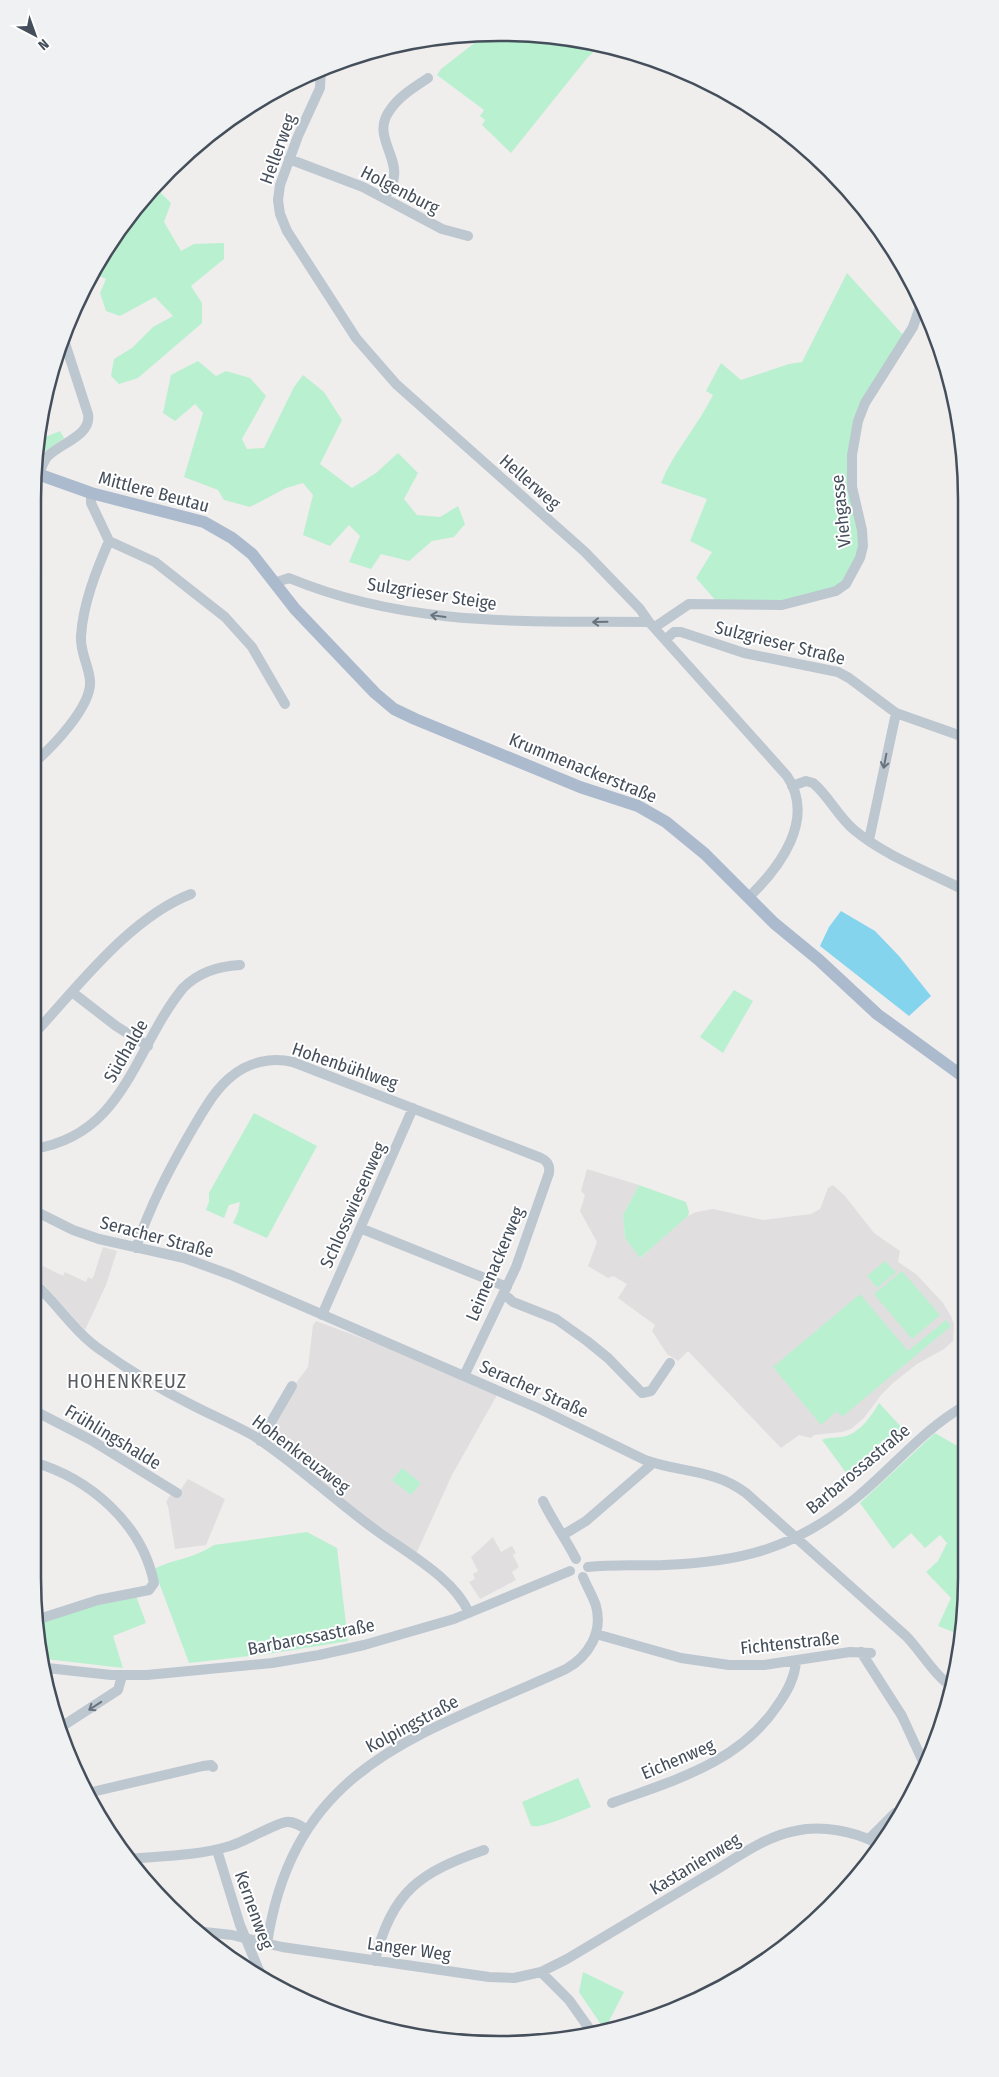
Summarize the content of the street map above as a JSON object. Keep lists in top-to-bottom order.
{
  "streets": {
    "main road": ["Mittlere Beutau", "Krummenackerstraße"],
    "street": [
      "Hellerweg",
      "Holgenburg",
      "Viehgasse",
      "Sulzgrieser Steige",
      "Sulzgrieser Straße",
      "Südhalde",
      "Hohenbühlweg",
      "Schlosswiesenweg",
      "Seracher Straße",
      "Leimenackerweg",
      "Frühlingshalde",
      "Hohenkreuzweg",
      "Barbarossastraße",
      "Fichtenstraße",
      "Kolpingstraße",
      "Eichenweg",
      "Kastanienweg",
      "Kernenweg",
      "Langer Weg"
    ]
  },
  "crossings": [
    ["Hellerweg", "Holgenburg"],
    ["Hellerweg", "Viehgasse"],
    ["Hellerweg", "Sulzgrieser Steige"],
    ["Hellerweg", "Sulzgrieser Straße"],
    ["Hellerweg", "Krummenackerstraße"],
    ["Mittlere Beutau", "Sulzgrieser Steige"],
    ["Mittlere Beutau", "Krummenackerstraße"],
    ["Viehgasse", "Sulzgrieser Steige"],
    ["Sulzgrieser Steige", "Krummenackerstraße"],
    ["Hohenbühlweg", "Schlosswiesenweg"],
    ["Hohenbühlweg", "Seracher Straße"],
    ["Hohenbühlweg", "Leimenackerweg"],
    ["Schlosswiesenweg", "Seracher Straße"],
    ["Seracher Straße", "Leimenackerweg"],
    ["Seracher Straße", "Barbarossastraße"],
    ["Hohenkreuzweg", "Barbarossastraße"],
    ["Barbarossastraße", "Kolpingstraße"],
    ["Fichtenstraße", "Kolpingstraße"],
    ["Fichtenstraße", "Eichenweg"],
    ["Kolpingstraße", "Langer Weg"],
    ["Kastanienweg", "Langer Weg"],
    ["Kernenweg", "Langer Weg"]
  ],
  "one_way": ["Sulzgrieser Steige"],
  "districts": ["HOHENKREUZ"],
  "north": "bottom right"
}
